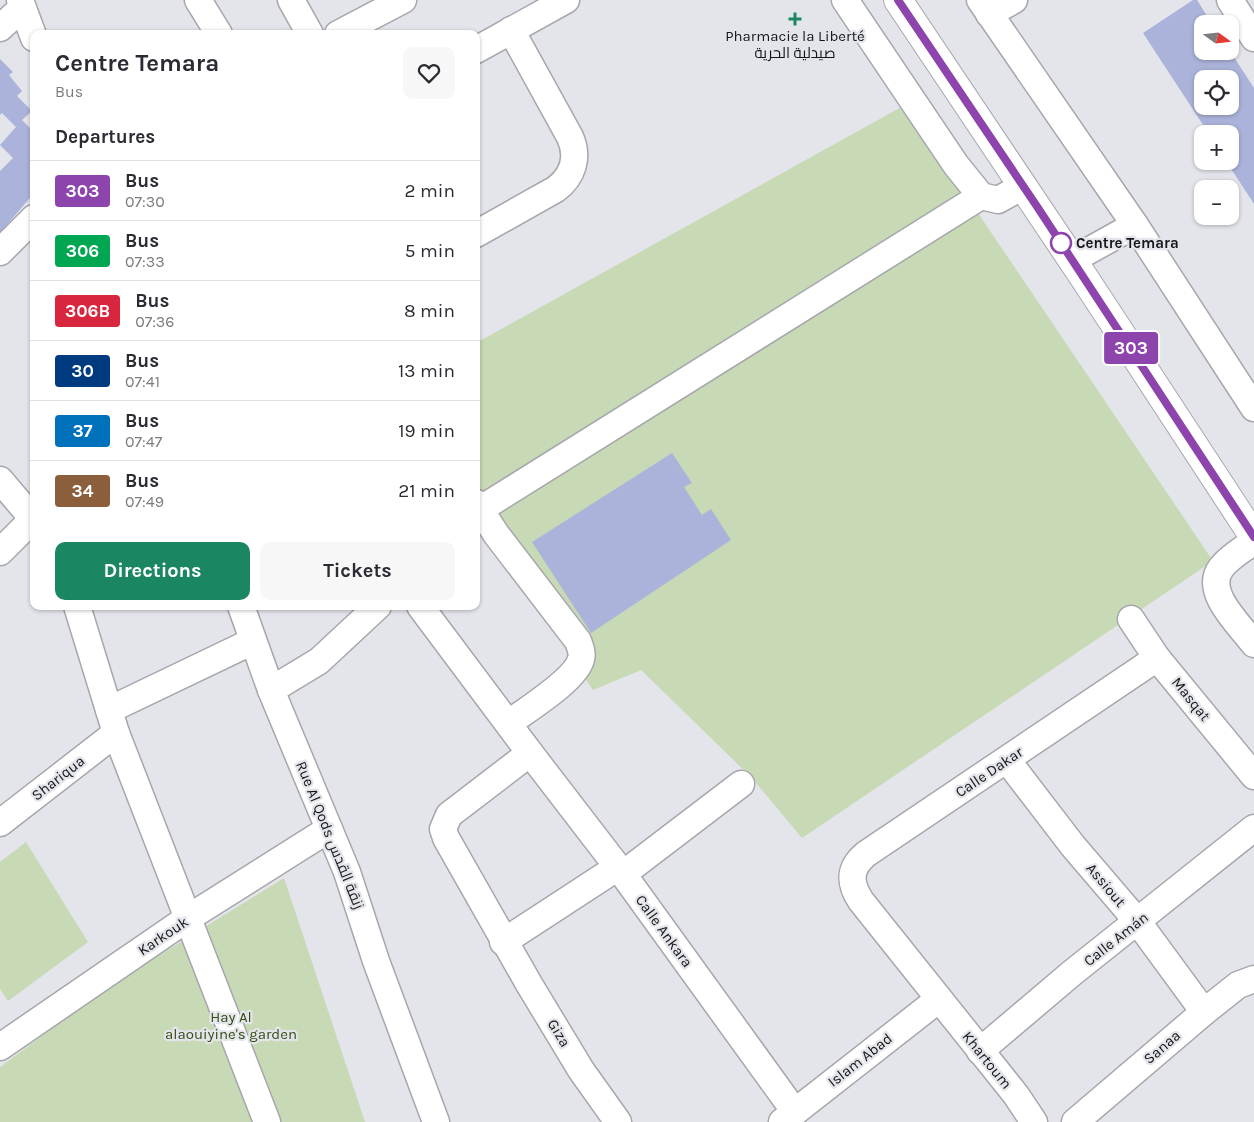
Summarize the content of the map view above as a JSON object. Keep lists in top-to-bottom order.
{
  "streets": {
    "street": [
      "Masqat",
      "Calle Dakar",
      "Shariqua",
      "Rue Al Qods زنقة القدس",
      "Assiout",
      "Calle Ankara",
      "Karkouk",
      "Calle Amán",
      "Giza",
      "Sanaa",
      "Islam Abad",
      "Khartoum"
    ]
  },
  "crossings": [
    ["Masqat", "Calle Dakar"],
    ["Calle Dakar", "Assiout"],
    ["Calle Dakar", "Islam Abad"],
    ["Calle Dakar", "Khartoum"],
    ["Shariqua", "Rue Al Qods زنقة القدس"],
    ["Rue Al Qods زنقة القدس", "Karkouk"],
    ["Assiout", "Calle Amán"],
    ["Assiout", "Sanaa"],
    ["Calle Ankara", "Giza"],
    ["Calle Ankara", "Islam Abad"],
    ["Calle Amán", "Khartoum"],
    ["Islam Abad", "Khartoum"]
  ],
  "parks": ["Hay Al alaouiyine's garden"],
  "places": {
    "health": ["Pharmacie la Liberté صيدلية الحرية"],
    "other": ["Centre Temara"]
  },
  "lines": ["bus line 303"],
  "north": "right",
  "page": {
    "on_map": "303",
    "map_buttons": ["+", "−"],
    "heading": [
      ["Centre Temara", "Bus"],
      "Departures"
    ],
    "list": [
      {
        "mark": "303",
        "name": "Bus",
        "note": "07:30",
        "value": "2 min"
      },
      {
        "mark": "306",
        "name": "Bus",
        "note": "07:33",
        "value": "5 min"
      },
      {
        "mark": "306B",
        "name": "Bus",
        "note": "07:36",
        "value": "8 min"
      },
      {
        "mark": "30",
        "name": "Bus",
        "note": "07:41",
        "value": "13 min"
      },
      {
        "mark": "37",
        "name": "Bus",
        "note": "07:47",
        "value": "19 min"
      },
      {
        "mark": "34",
        "name": "Bus",
        "note": "07:49",
        "value": "21 min"
      }
    ],
    "buttons": ["Directions", "Tickets"]
  }
}
